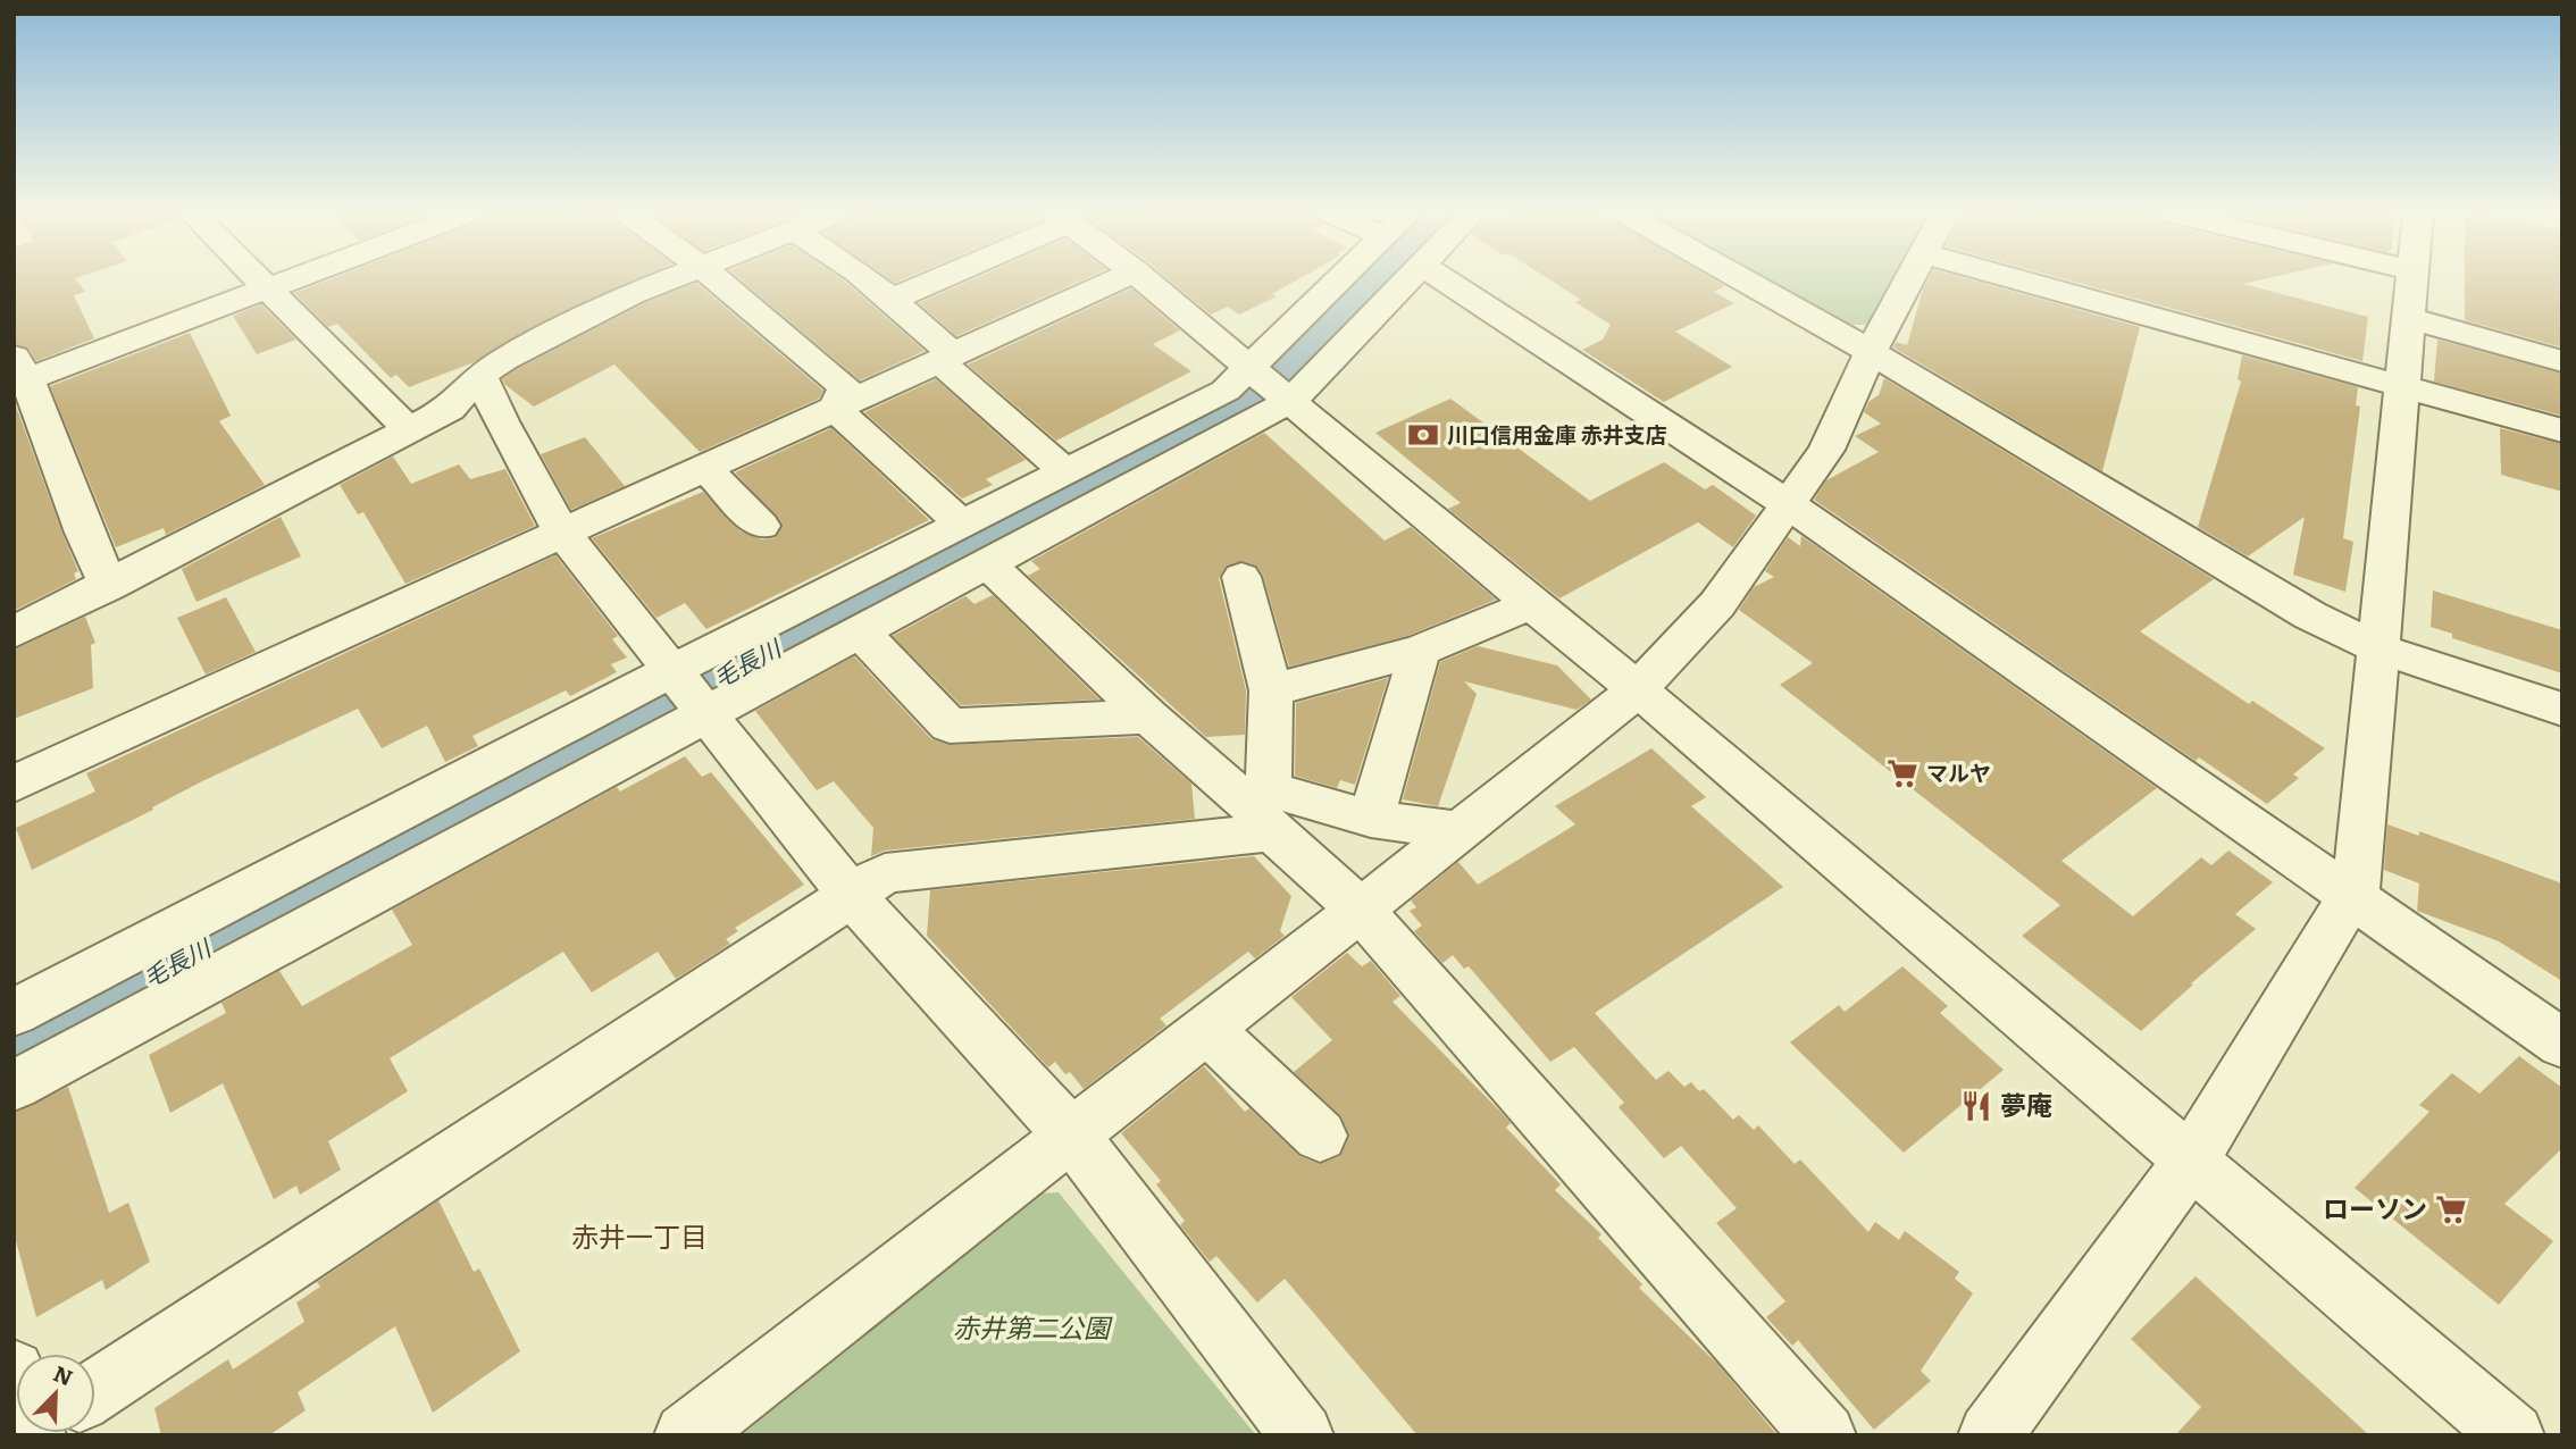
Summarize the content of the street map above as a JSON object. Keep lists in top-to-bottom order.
{
  "districts": ["赤井一丁目"],
  "water": ["毛長川"],
  "parks": ["赤井第二公園"],
  "places": {
    "bank": ["川口信用金庫 赤井支店"],
    "supermarket": ["マルヤ", "ローソン"],
    "restaurant": ["夢庵"]
  },
  "north": "top right"
}
